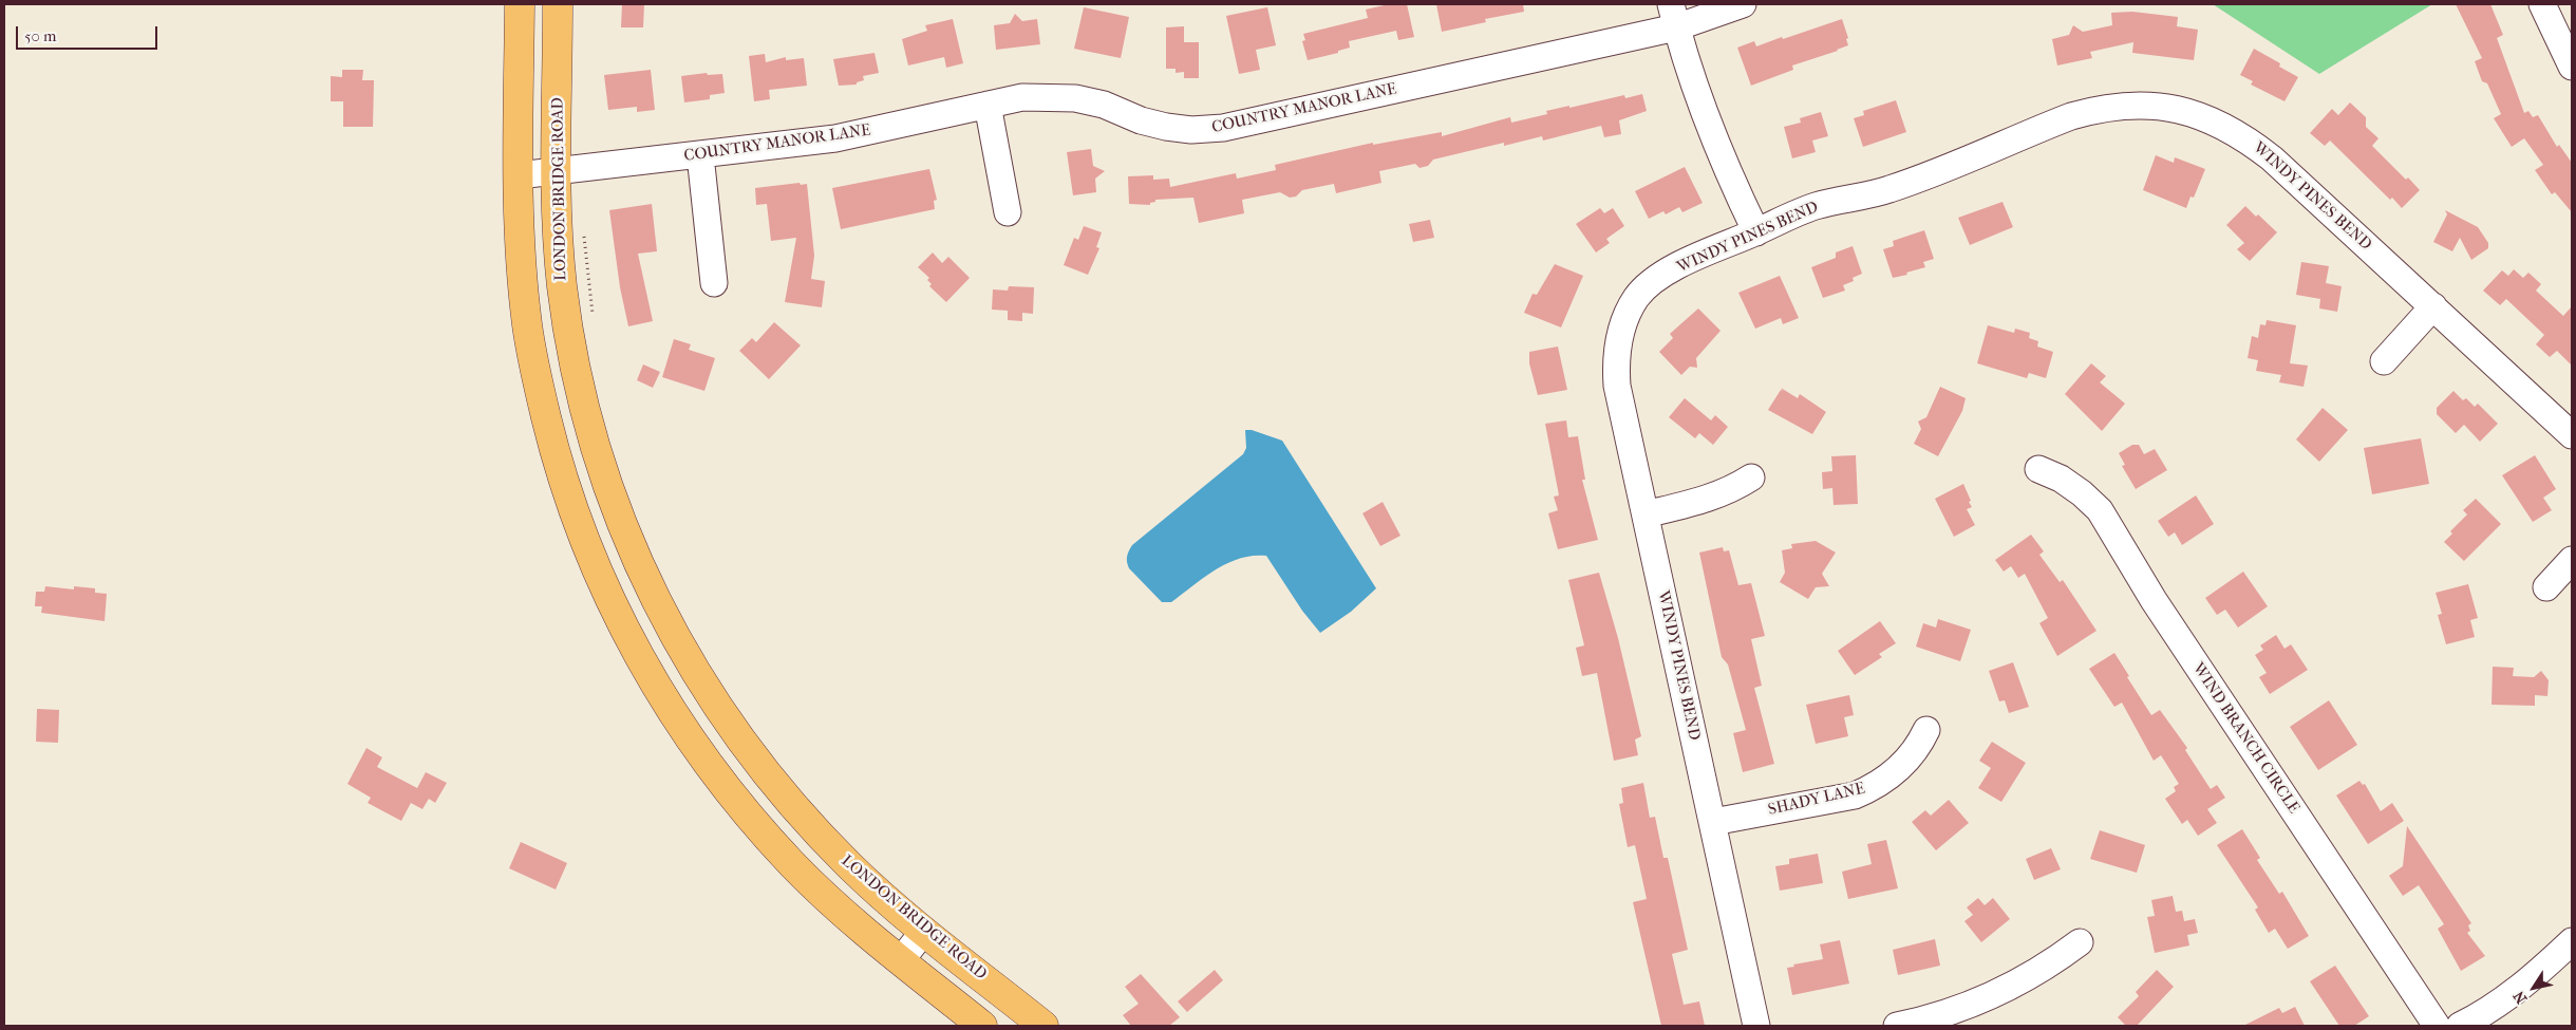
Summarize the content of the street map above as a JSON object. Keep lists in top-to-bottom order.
{
  "streets": {
    "main road": ["LONDON BRIDGE ROAD"],
    "street": [
      "COUNTRY MANOR LANE",
      "WINDY PINES BEND",
      "WIND BRANCH CIRCLE",
      "SHADY LANE"
    ]
  },
  "crossings": [
    ["COUNTRY MANOR LANE", "LONDON BRIDGE ROAD"],
    ["WINDY PINES BEND", "SHADY LANE"]
  ],
  "scale_bar": "50 m",
  "north": "bottom left"
}
